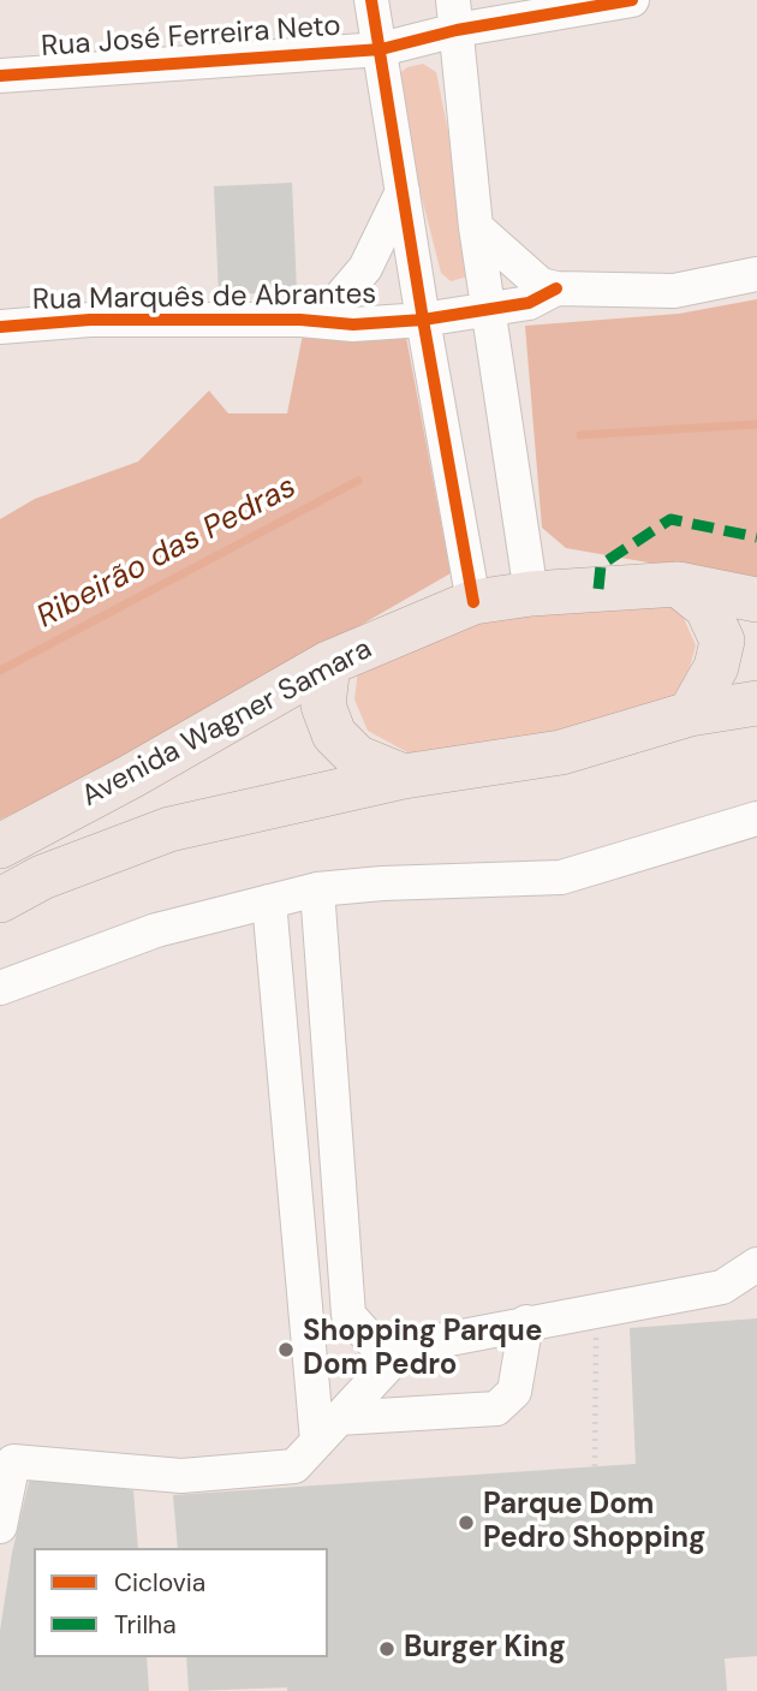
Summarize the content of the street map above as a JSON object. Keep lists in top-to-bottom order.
{
  "streets": {
    "main road": ["Avenida Wagner Samara"],
    "street": ["Rua José Ferreira Neto", "Rua Marquês de Abrantes"]
  },
  "water": ["Ribeirão das Pedras"],
  "places": ["Shopping Parque Dom Pedro", "Parque Dom Pedro Shopping", "Burger King"],
  "legend": ["Ciclovia", "Trilha"]
}
